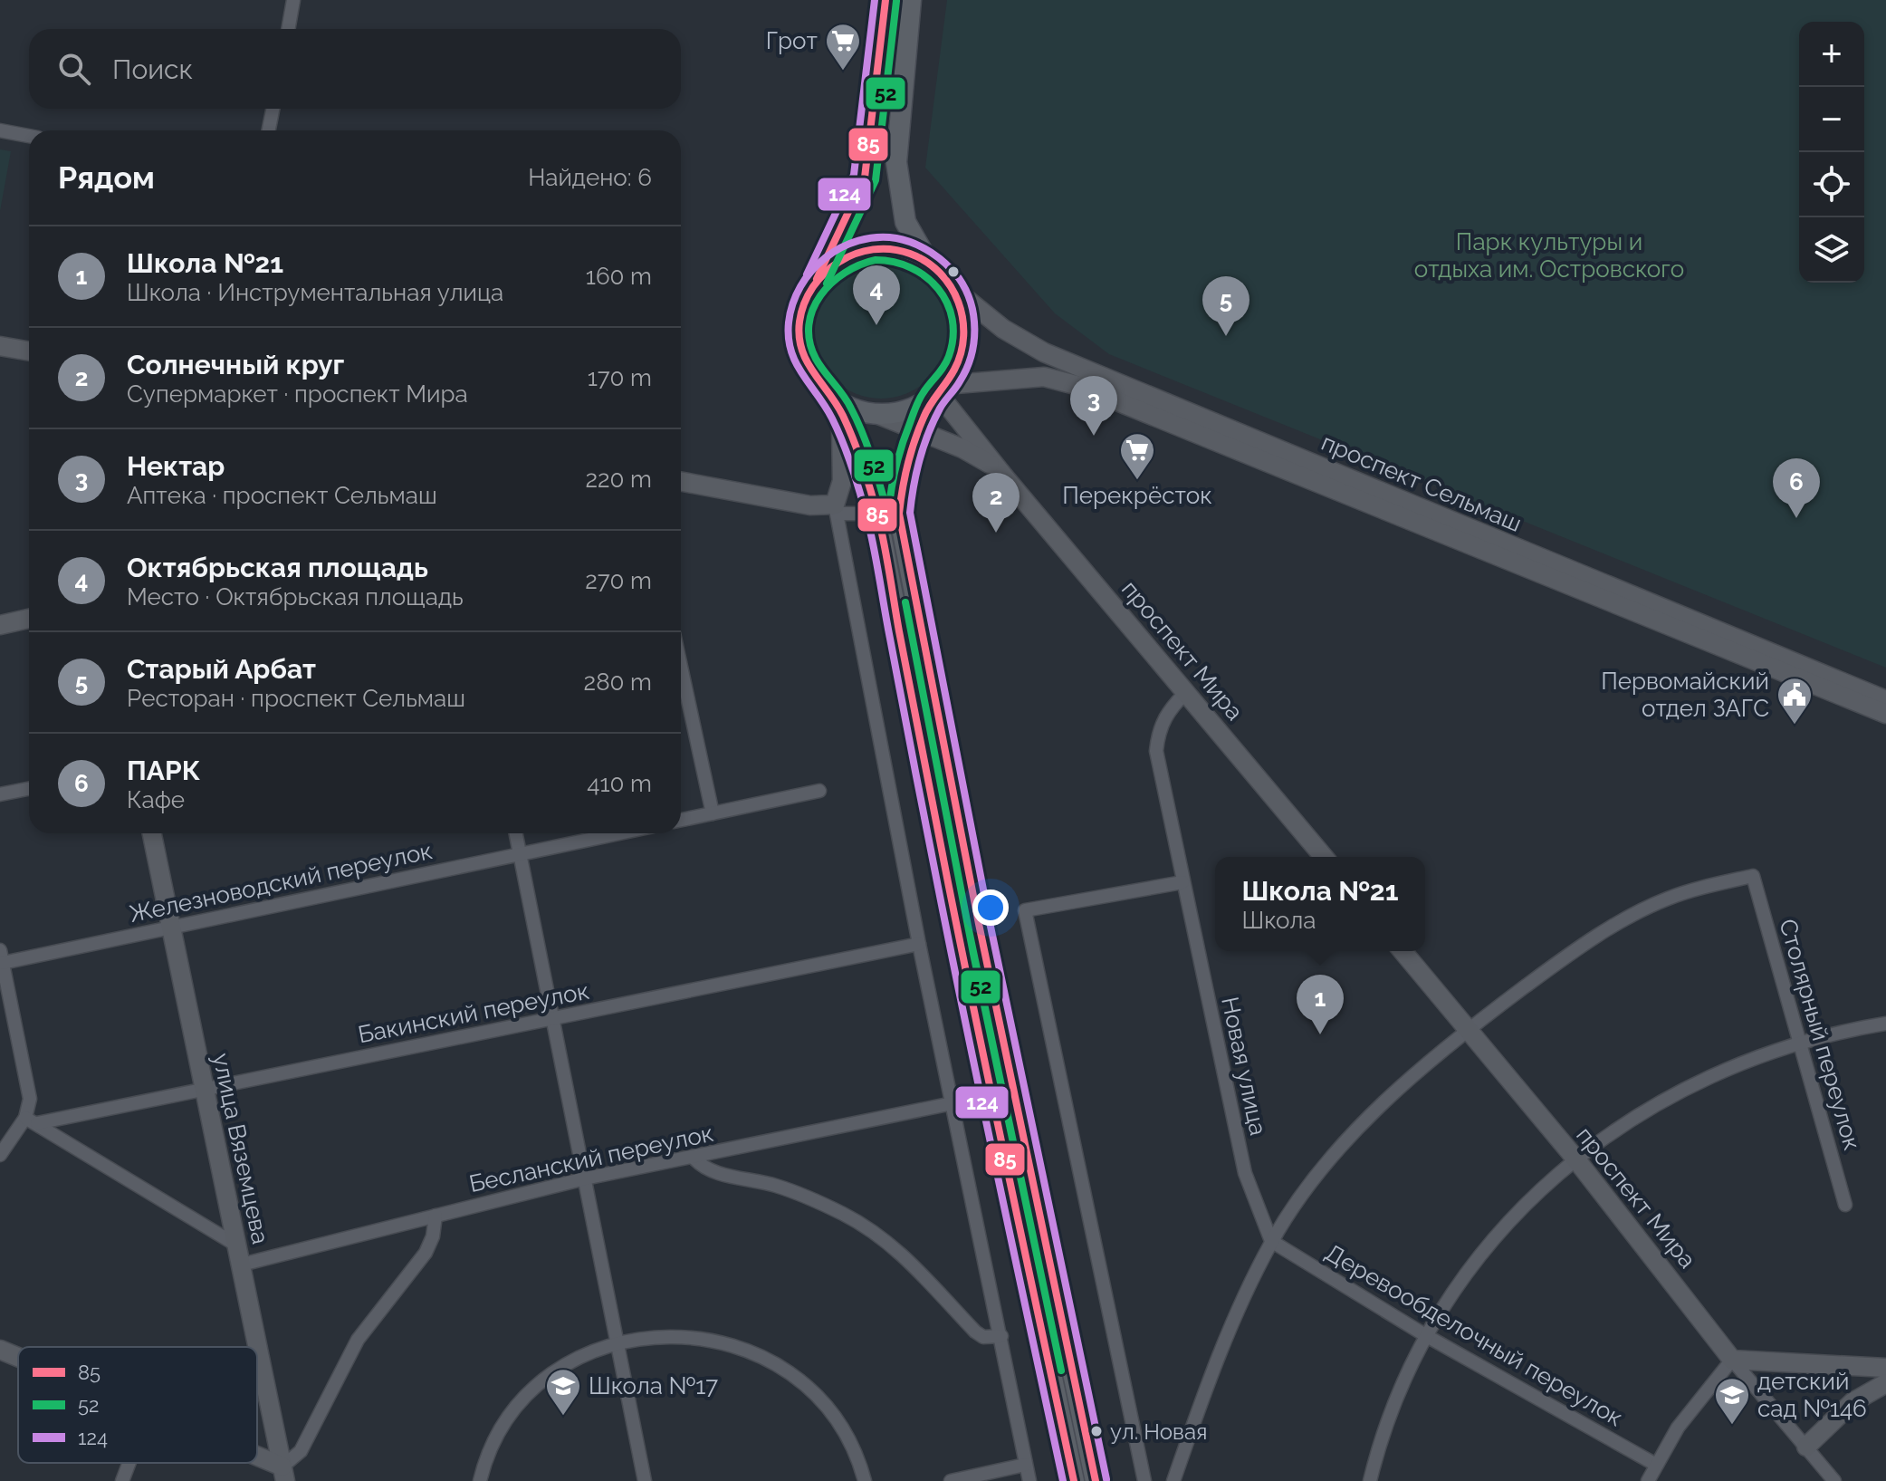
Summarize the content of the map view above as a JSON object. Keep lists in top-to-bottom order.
{
  "streets": {
    "street": [
      "проспект Сельмаш",
      "проспект Мира",
      "Железноводский переулок",
      "Бакинский переулок",
      "Столярный переулок",
      "Новая улица",
      "улица Вяземцева",
      "Бесланский переулок",
      "Деревообделочный переулок"
    ]
  },
  "crossings": [
    ["проспект Сельмаш", "проспект Мира"],
    ["проспект Мира", "Столярный переулок"],
    ["проспект Мира", "Новая улица"],
    ["Железноводский переулок", "улица Вяземцева"],
    ["Бакинский переулок", "улица Вяземцева"],
    ["Новая улица", "Деревообделочный переулок"],
    ["улица Вяземцева", "Бесланский переулок"]
  ],
  "parks": ["Парк культуры и отдыха им. Островского"],
  "places": {
    "supermarket": ["Грот", "Перекрёсток"],
    "public building": ["Первомайский отдел ЗАГС"],
    "school or university": ["Школа №17", "детский сад №146"],
    "other": ["ул. Новая"]
  },
  "lines": ["transit line 85", "transit line 124", "transit line 52"],
  "legend": ["85", "52", "124"],
  "page": {
    "map_buttons": ["+", "−"],
    "search": "Поиск",
    "heading": ["Рядом", "Найдено: 6"],
    "list": [
      {
        "mark": "1",
        "name": "Школа №21",
        "note": "Школа · Инструментальная улица",
        "value": "160 m"
      },
      {
        "mark": "2",
        "name": "Солнечный круг",
        "note": "Супермаркет · проспект Мира",
        "value": "170 m"
      },
      {
        "mark": "3",
        "name": "Нектар",
        "note": "Аптека · проспект Сельмаш",
        "value": "220 m"
      },
      {
        "mark": "4",
        "name": "Октябрьская площадь",
        "note": "Место · Октябрьская площадь",
        "value": "270 m"
      },
      {
        "mark": "5",
        "name": "Старый Арбат",
        "note": "Ресторан · проспект Сельмаш",
        "value": "280 m"
      },
      {
        "mark": "6",
        "name": "ПАРК",
        "note": "Кафе",
        "value": "410 m"
      }
    ],
    "pins": [
      "4",
      "5",
      "3",
      "6",
      "2",
      "1"
    ],
    "popup": ["Школа №21", "Школа"]
  }
}
